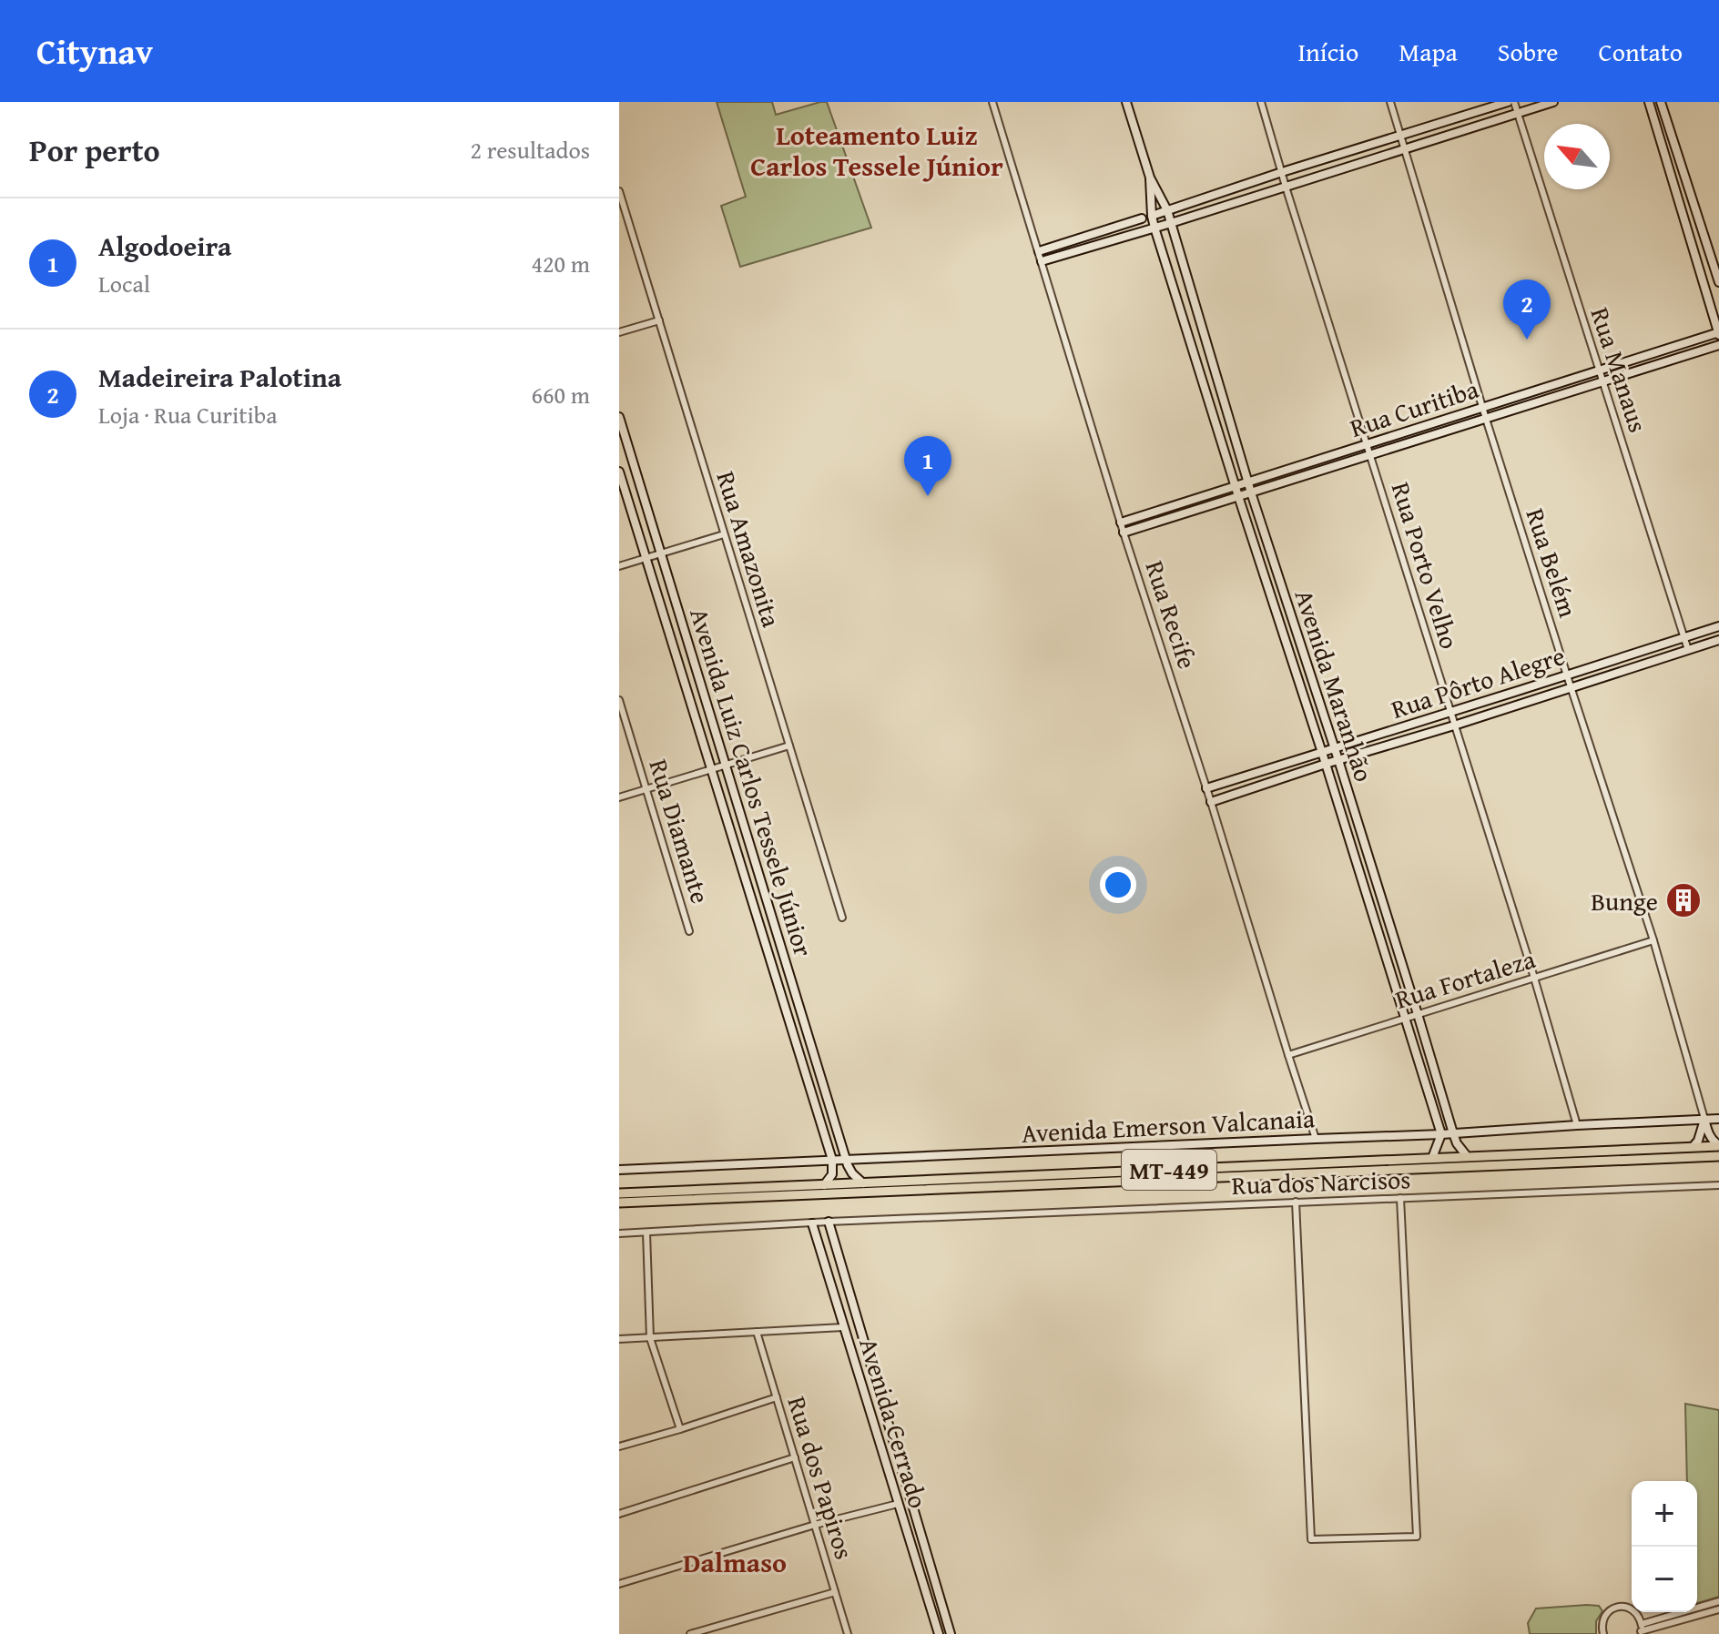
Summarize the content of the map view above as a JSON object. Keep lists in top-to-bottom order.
{
  "streets": {
    "main road": ["MT-449"],
    "street": [
      "Rua Manaus",
      "Rua Curitiba",
      "Rua Amazonita",
      "Rua Belém",
      "Rua Porto Velho",
      "Rua Recife",
      "Rua Pôrto Alegre",
      "Avenida Maranhão",
      "Avenida Luiz Carlos Tessele Júnior",
      "Rua Diamante",
      "Rua Fortaleza",
      "Avenida Emerson Valcanaia",
      "Rua dos Narcisos",
      "Avenida Cerrado",
      "Rua dos Papiros"
    ]
  },
  "crossings": [
    ["Rua Manaus", "Rua Curitiba"],
    ["Rua Manaus", "Rua Pôrto Alegre"],
    ["Rua Curitiba", "Rua Belém"],
    ["Rua Curitiba", "Rua Porto Velho"],
    ["Rua Curitiba", "Rua Recife"],
    ["Rua Curitiba", "Avenida Maranhão"],
    ["Rua Belém", "Rua Pôrto Alegre"],
    ["Rua Belém", "Rua Fortaleza"],
    ["Rua Belém", "Avenida Emerson Valcanaia"],
    ["Rua Porto Velho", "Rua Pôrto Alegre"],
    ["Rua Porto Velho", "Rua Fortaleza"],
    ["Rua Porto Velho", "Avenida Emerson Valcanaia"],
    ["Rua Recife", "Rua Pôrto Alegre"],
    ["Rua Recife", "Rua Fortaleza"],
    ["Rua Recife", "Avenida Emerson Valcanaia"],
    ["Rua Pôrto Alegre", "Avenida Maranhão"],
    ["Avenida Maranhão", "Rua Fortaleza"],
    ["Avenida Maranhão", "Avenida Emerson Valcanaia"],
    ["Avenida Maranhão", "MT-449"],
    ["Avenida Luiz Carlos Tessele Júnior", "Avenida Emerson Valcanaia"],
    ["Avenida Luiz Carlos Tessele Júnior", "MT-449"],
    ["Rua dos Narcisos", "Avenida Cerrado"]
  ],
  "districts": ["Loteamento Luiz Carlos Tessele Júnior", "Dalmaso"],
  "places": {
    "building": ["Bunge"]
  },
  "north": "top left",
  "page": {
    "header": "Citynav",
    "nav": [
      "Início",
      "Mapa",
      "Sobre",
      "Contato"
    ],
    "heading": ["Por perto", "2 resultados"],
    "list": [
      {
        "mark": "1",
        "name": "Algodoeira",
        "note": "Local",
        "value": "420 m"
      },
      {
        "mark": "2",
        "name": "Madeireira Palotina",
        "note": "Loja · Rua Curitiba",
        "value": "660 m"
      }
    ],
    "pins": ["2", "1"],
    "map_buttons": ["+", "−"]
  }
}
